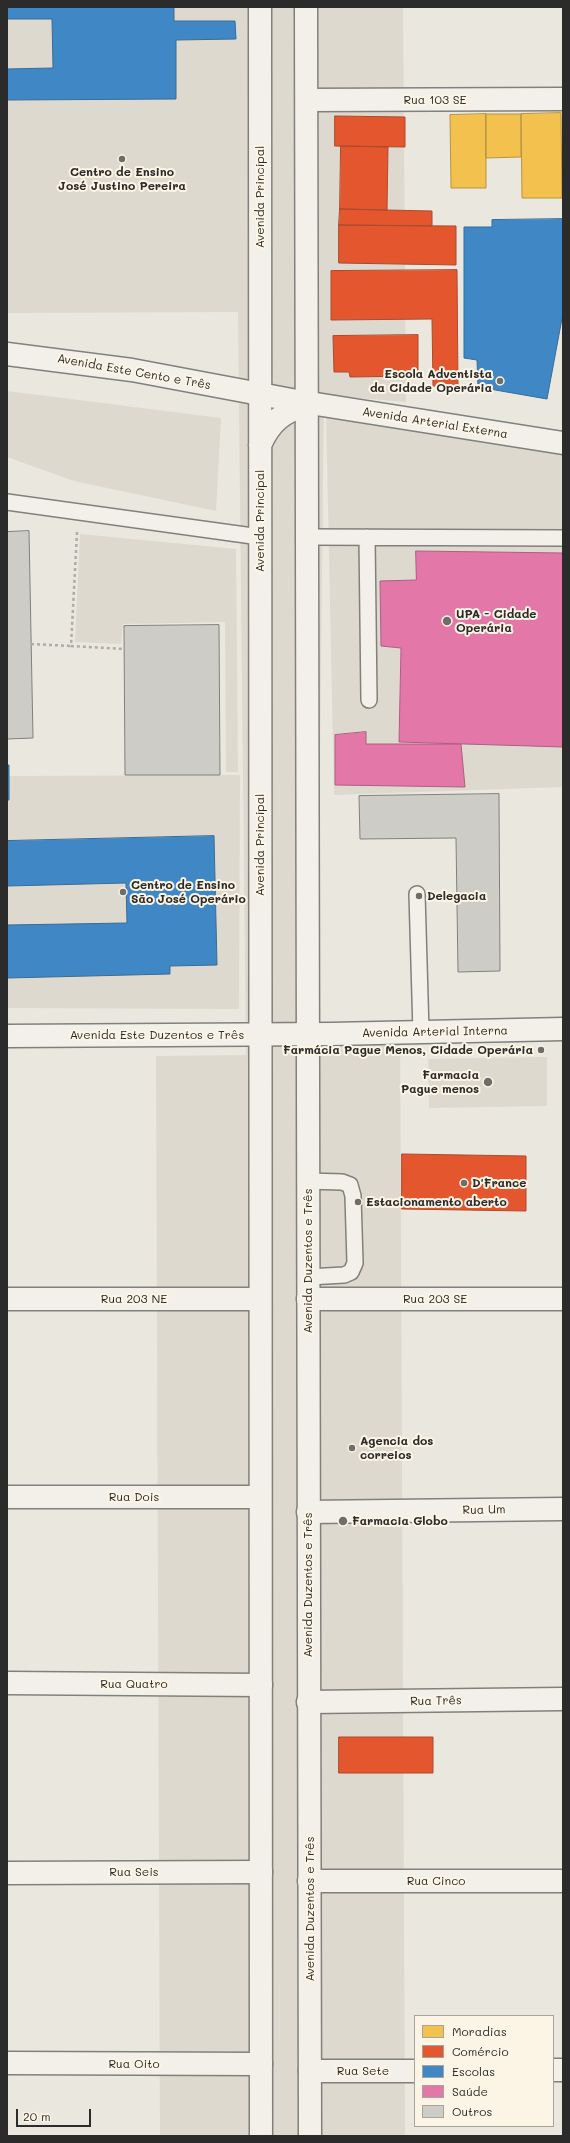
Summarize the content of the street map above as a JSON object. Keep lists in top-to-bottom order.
{
  "streets": {
    "main road": [
      "Rua 103 SE",
      "Avenida Principal",
      "Avenida Este Cento e Três",
      "Avenida Arterial Externa",
      "Avenida Arterial Interna",
      "Avenida Este Duzentos e Três",
      "Avenida Duzentos e Três",
      "Rua 203 NE",
      "Rua 203 SE",
      "Rua Dois",
      "Rua Um",
      "Rua Quatro",
      "Rua Três",
      "Rua Seis",
      "Rua Cinco",
      "Rua Oito",
      "Rua Sete"
    ]
  },
  "crossings": [
    ["Avenida Principal", "Avenida Este Cento e Três"],
    ["Avenida Principal", "Avenida Este Duzentos e Três"],
    ["Avenida Este Cento e Três", "Avenida Arterial Externa"],
    ["Avenida Arterial Interna", "Avenida Este Duzentos e Três"],
    ["Avenida Arterial Interna", "Avenida Duzentos e Três"],
    ["Avenida Este Duzentos e Três", "Avenida Duzentos e Três"],
    ["Avenida Duzentos e Três", "Rua 203 SE"],
    ["Avenida Duzentos e Três", "Rua Um"],
    ["Avenida Duzentos e Três", "Rua Três"],
    ["Avenida Duzentos e Três", "Rua Cinco"],
    ["Avenida Duzentos e Três", "Rua Sete"]
  ],
  "places": [
    "Centro de Ensino José Justino Pereira",
    "Escola Adventista da Cidade Operária",
    "UPA - Cidade Operária",
    "Centro de Ensino São José Operário",
    "Delegacia",
    "Farmácia Pague Menos, Cidade Operária",
    "Farmacia Pague menos",
    "D'France",
    "Estacionamento aberto",
    "Agencia dos correios",
    "Farmacia Globo"
  ],
  "legend": [
    "Moradias",
    "Comércio",
    "Escolas",
    "Saúde",
    "Outros"
  ],
  "scale_bar": "20 m"
}
